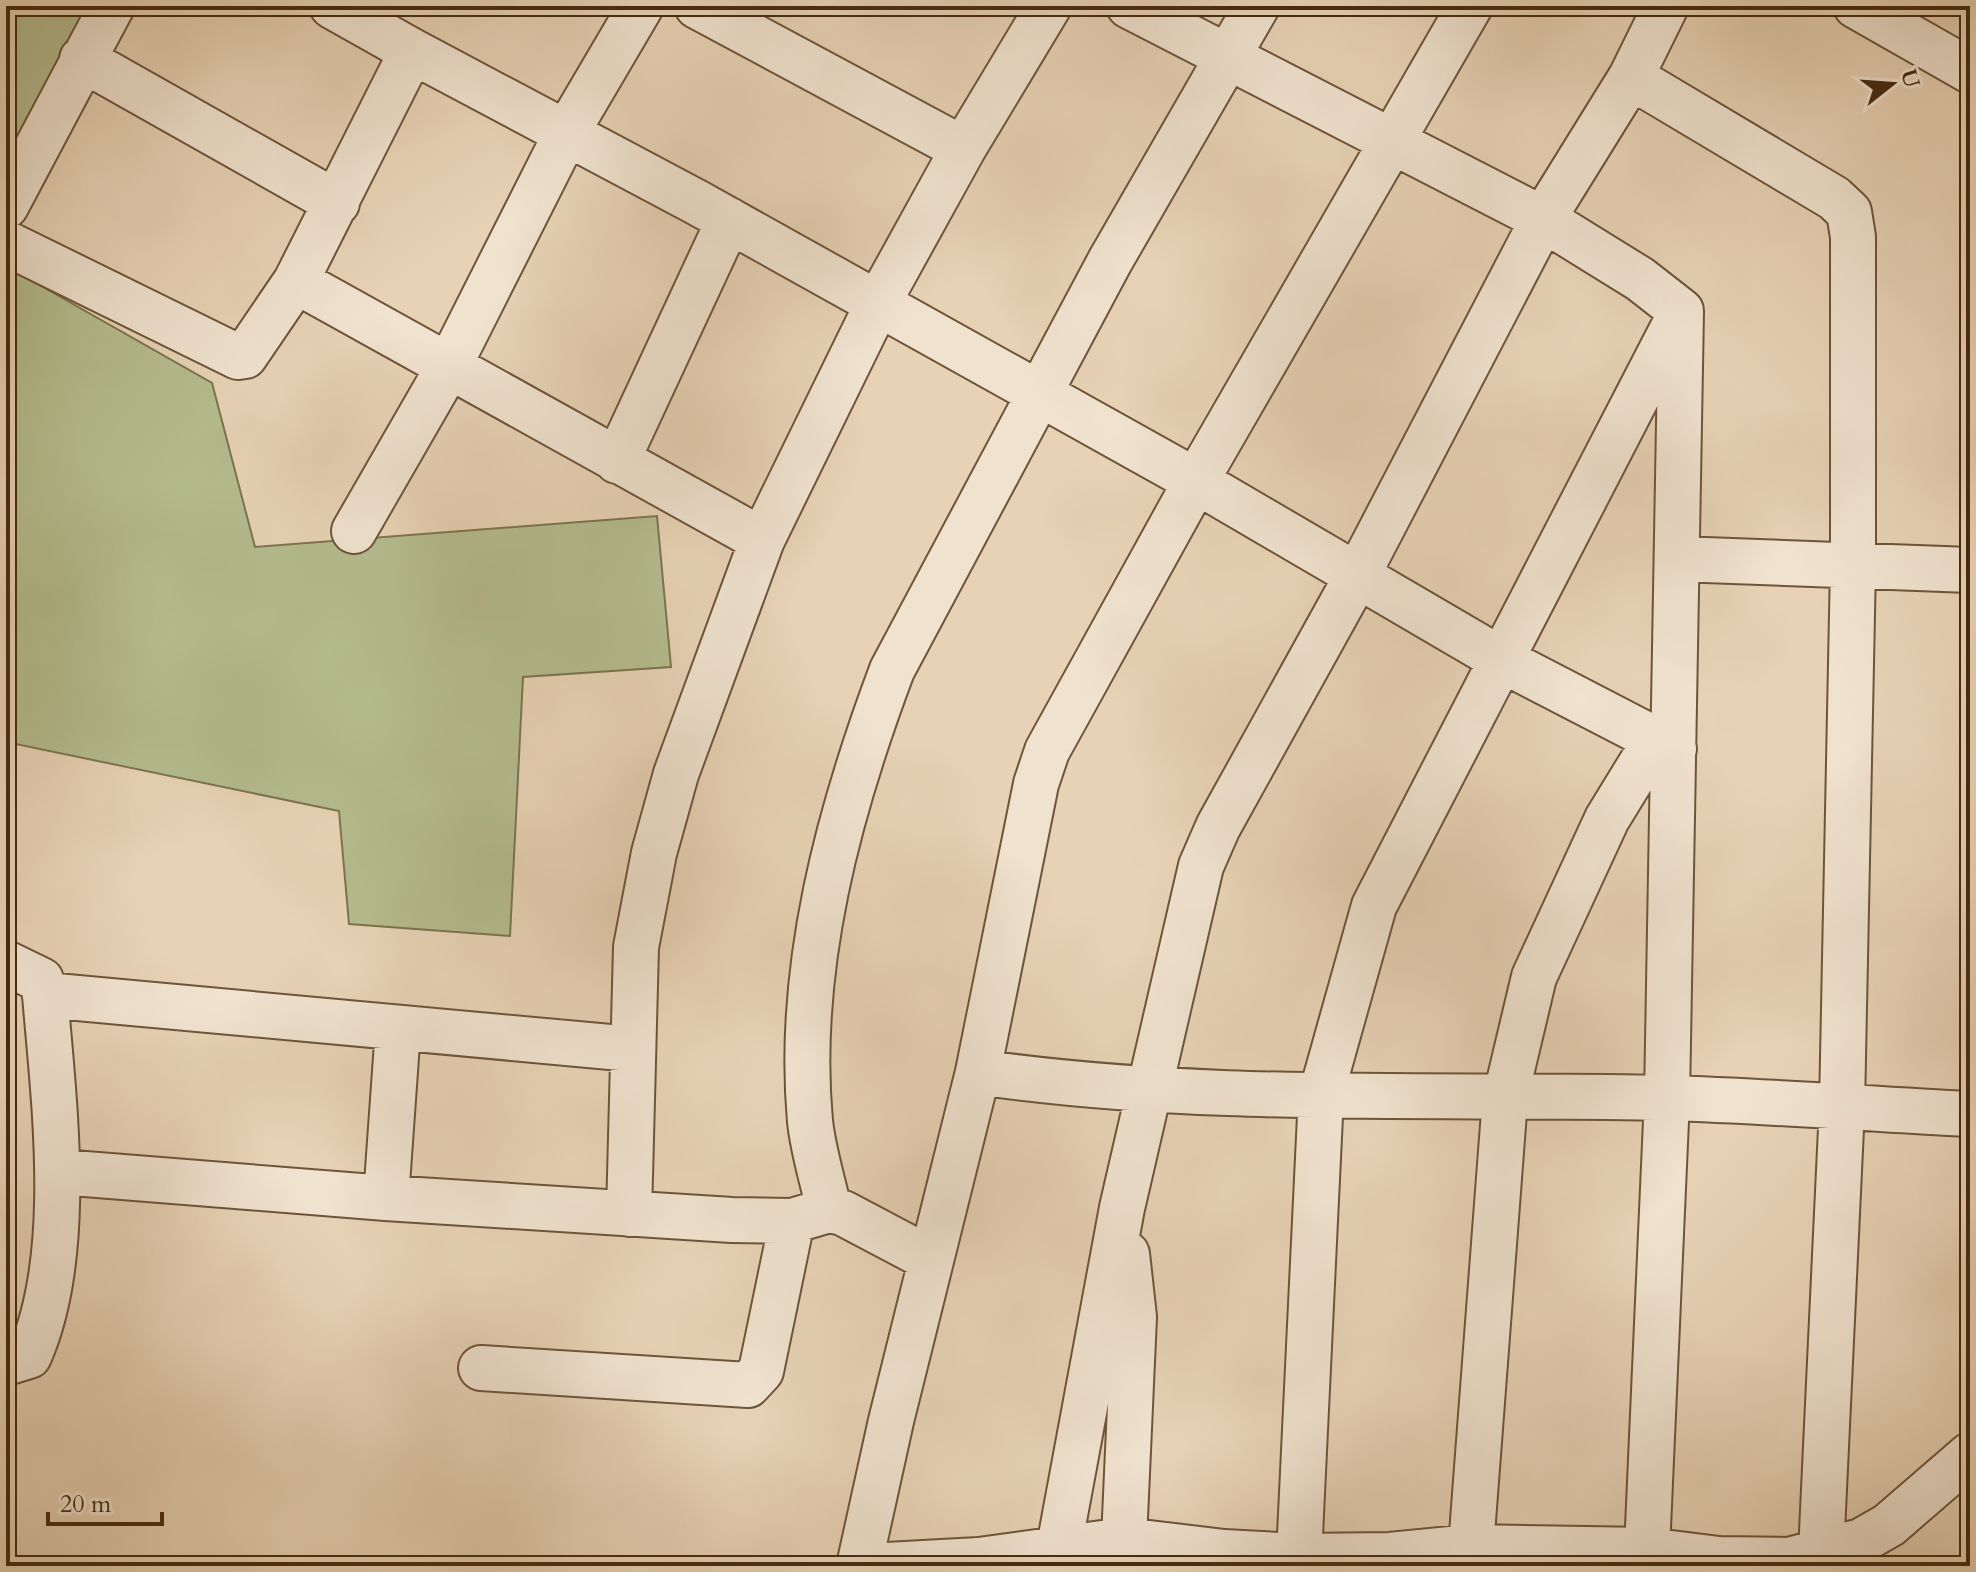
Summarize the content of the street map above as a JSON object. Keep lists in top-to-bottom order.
{
  "scale_bar": "20 m",
  "north": "right"
}
